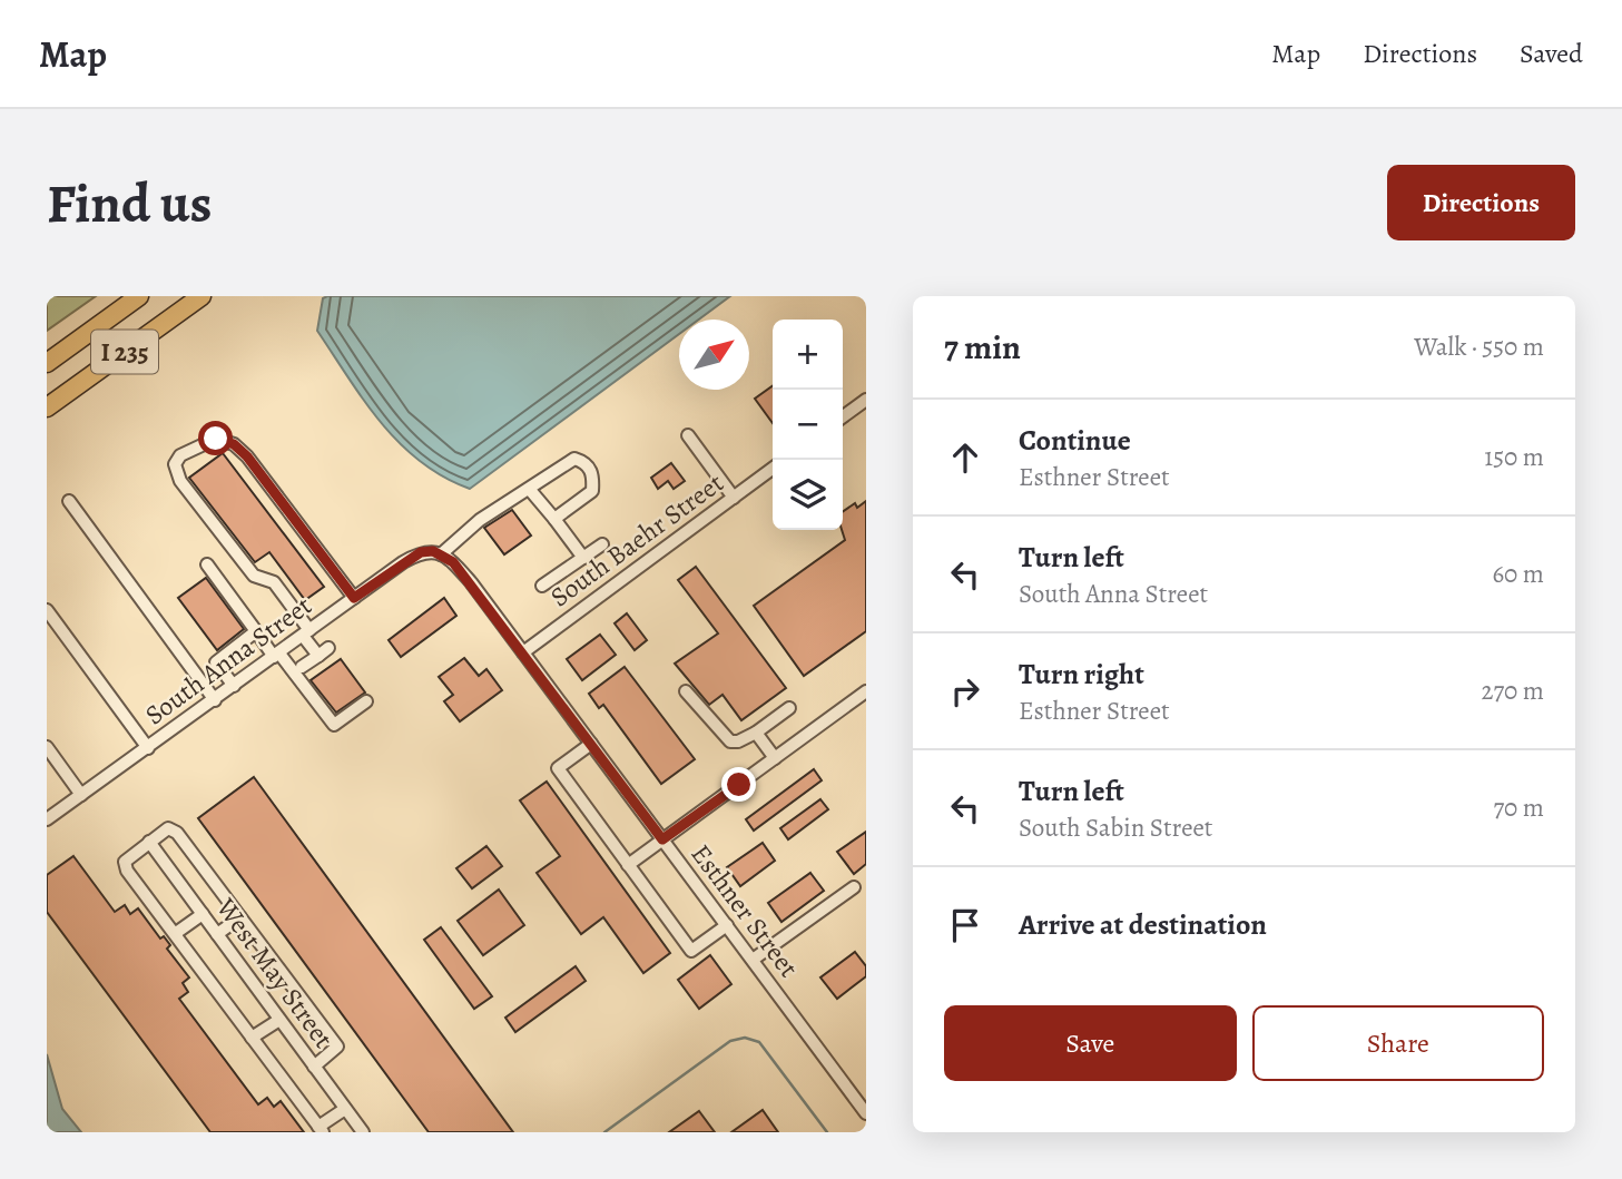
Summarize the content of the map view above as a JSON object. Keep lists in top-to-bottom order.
{
  "streets": {
    "highway": ["I 235"],
    "street": [
      "South Baehr Street",
      "South Anna Street",
      "Esthner Street",
      "West May Street"
    ]
  },
  "crossings": [
    ["South Baehr Street", "Esthner Street"],
    ["South Anna Street", "Esthner Street"]
  ],
  "north": "top right",
  "page": {
    "header": "Map",
    "nav": ["Map", "Directions", "Saved"],
    "buttons": [
      "Directions",
      ["Save", "Share"]
    ],
    "title": "Find us",
    "heading": ["7 min", "Walk · 550 m"],
    "map_buttons": ["+", "−"],
    "list": [
      ["Continue", "Esthner Street", "150 m"],
      ["Turn left", "South Anna Street", "60 m"],
      ["Turn right", "Esthner Street", "270 m"],
      ["Turn left", "South Sabin Street", "70 m"],
      "Arrive at destination"
    ]
  }
}
